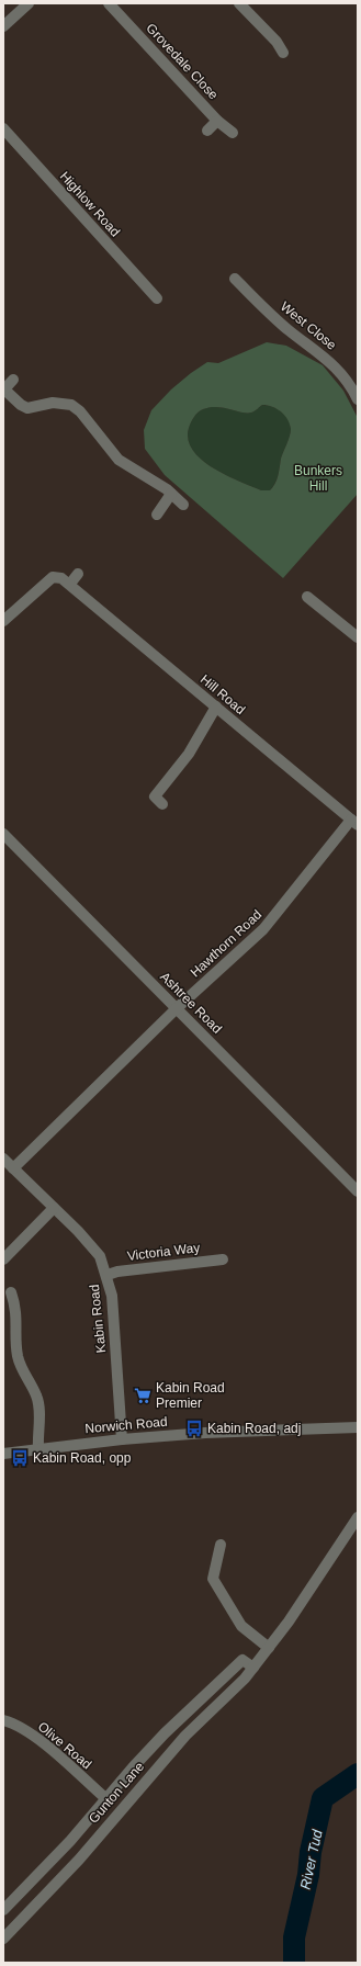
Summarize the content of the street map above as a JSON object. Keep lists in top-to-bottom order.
{
  "streets": {
    "street": [
      "Grovedale Close",
      "Highlow Road",
      "West Close",
      "Hill Road",
      "Hawthorn Road",
      "Ashtree Road",
      "Victoria Way",
      "Kabin Road",
      "Norwich Road",
      "Olive Road",
      "Gunton Lane"
    ]
  },
  "crossings": [
    ["Hill Road", "Hawthorn Road"],
    ["Hawthorn Road", "Ashtree Road"],
    ["Hawthorn Road", "Kabin Road"],
    ["Victoria Way", "Kabin Road"],
    ["Kabin Road", "Norwich Road"],
    ["Olive Road", "Gunton Lane"]
  ],
  "water": ["River Tud"],
  "parks": ["Bunkers Hill"],
  "places": {
    "supermarket": ["Kabin Road Premier"],
    "bus stop": ["Kabin Road, adj", "Kabin Road, opp"]
  }
}
